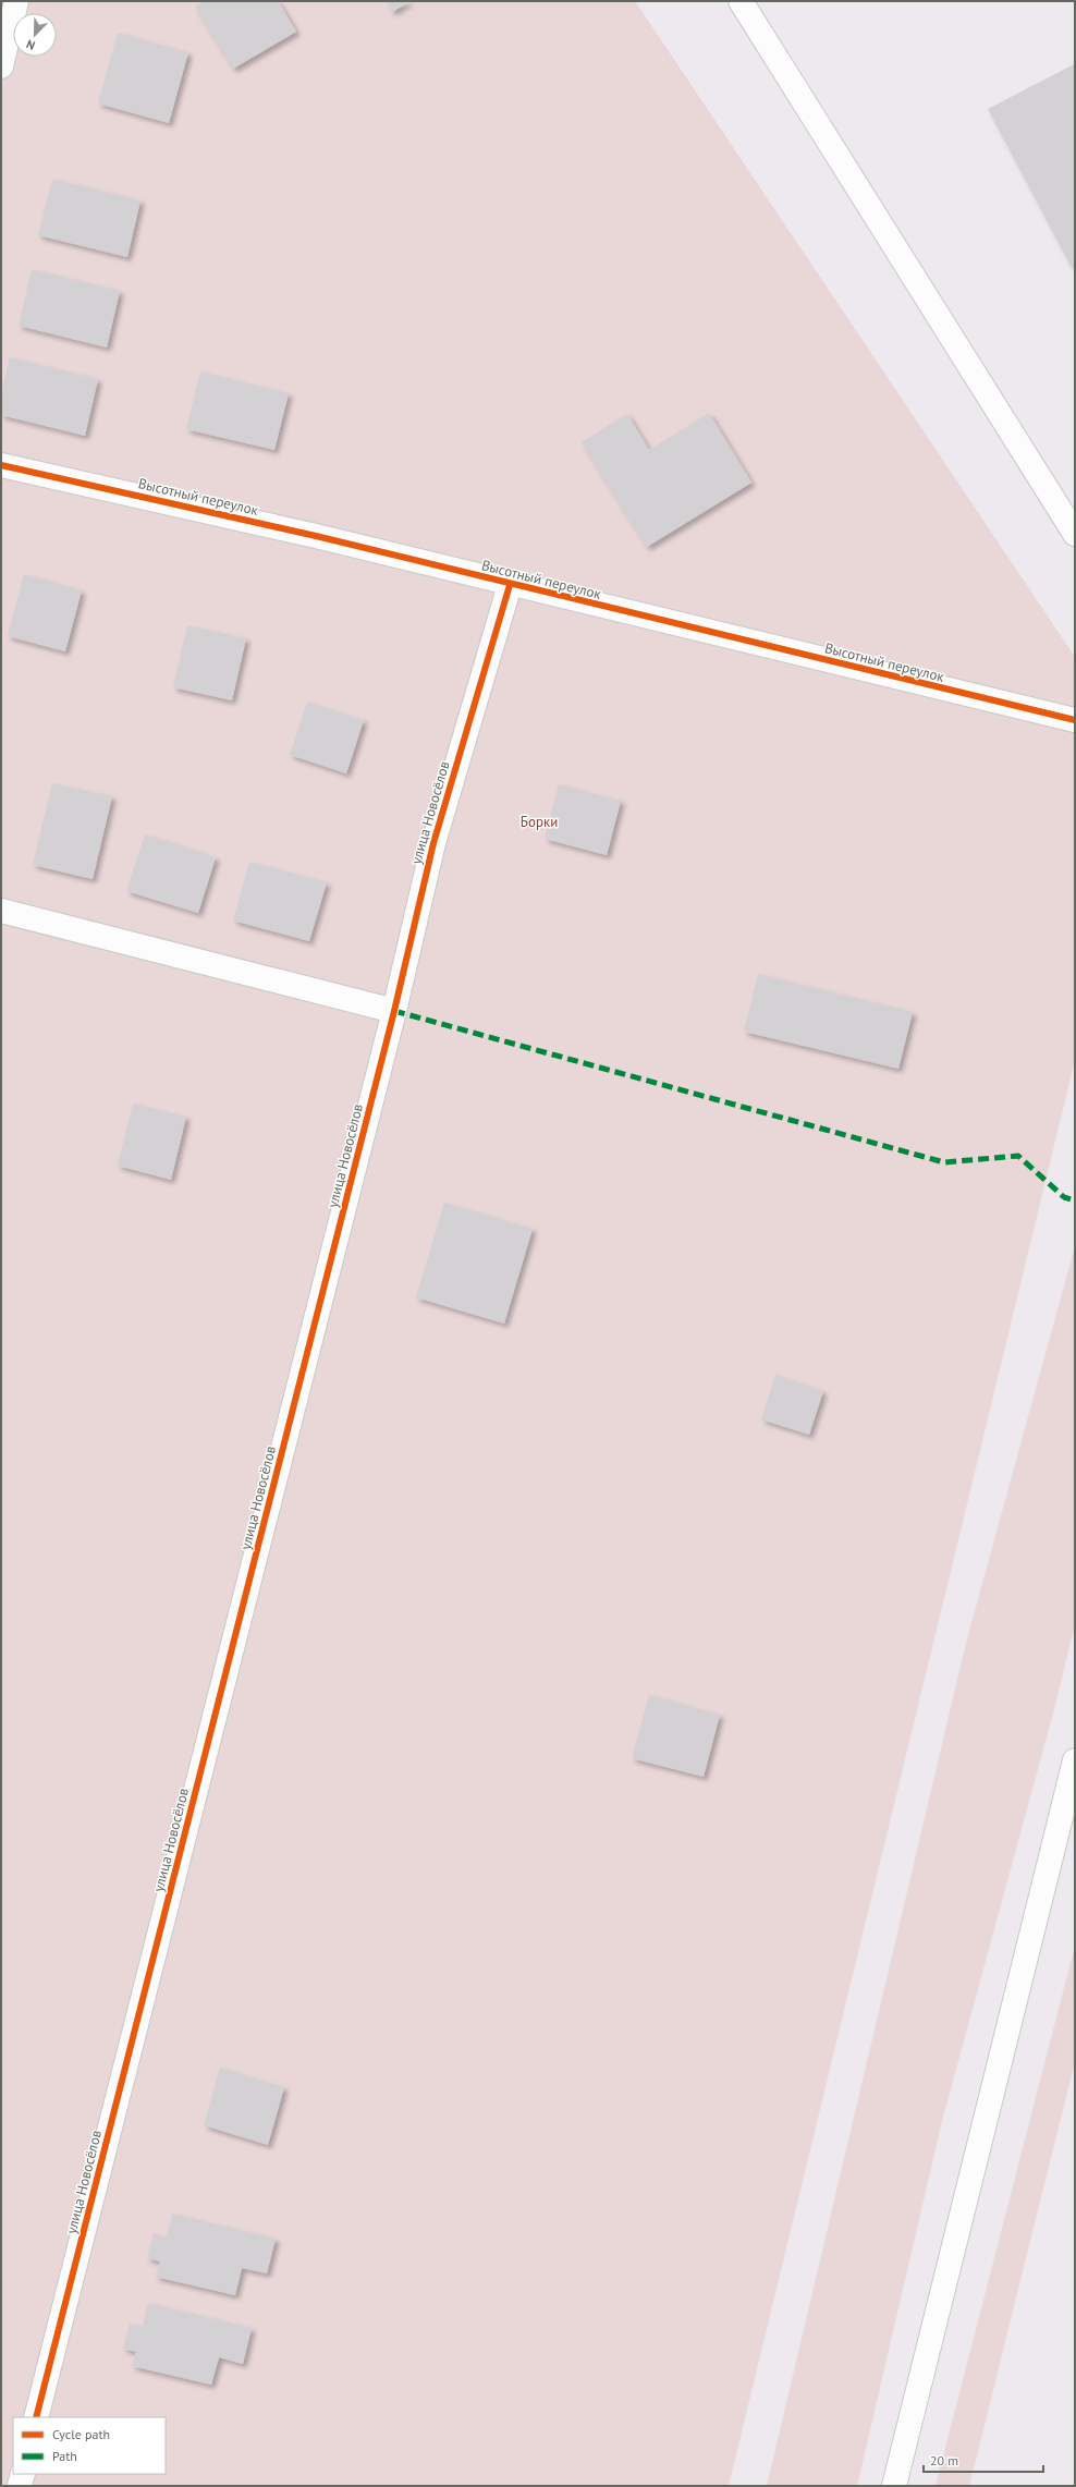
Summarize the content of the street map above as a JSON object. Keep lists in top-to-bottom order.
{
  "streets": {
    "street": ["Высотный переулок", "улица Новосёлов"]
  },
  "crossings": [
    ["Высотный переулок", "улица Новосёлов"]
  ],
  "parks": ["Борки"],
  "legend": ["Cycle path", "Path"],
  "scale_bar": "20 m",
  "north": "bottom left"
}
